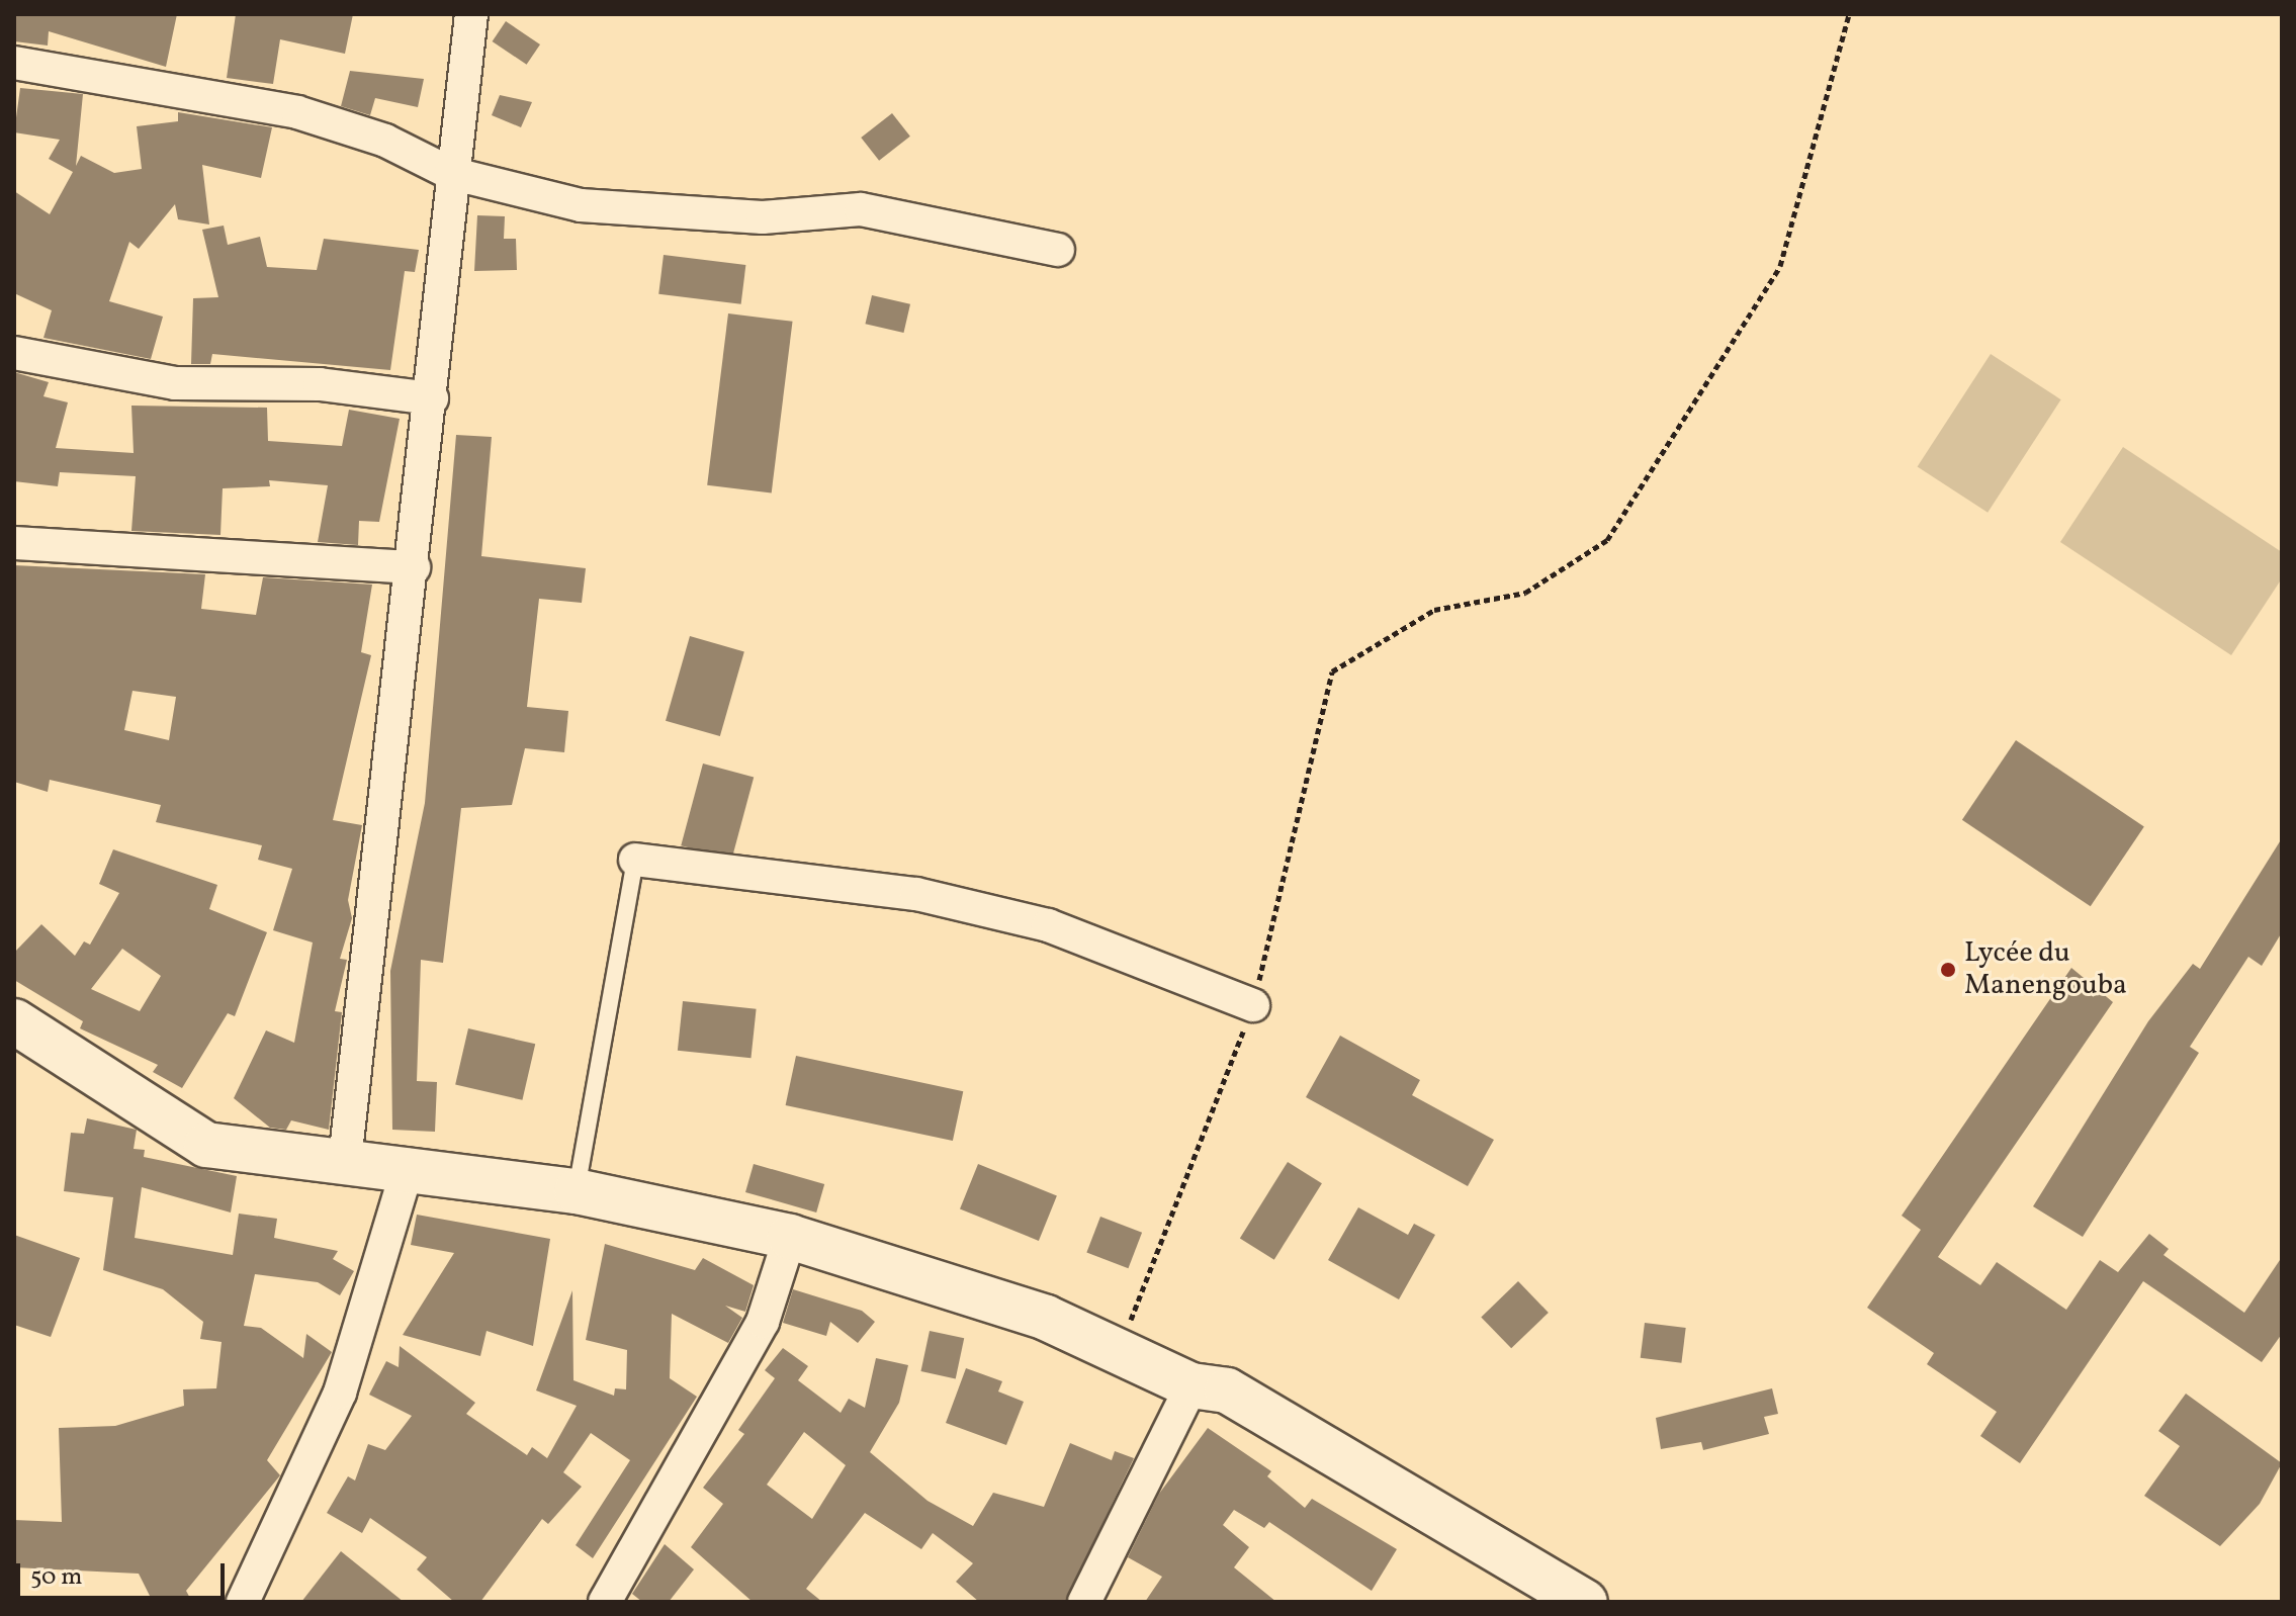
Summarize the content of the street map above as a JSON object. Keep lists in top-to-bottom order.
{
  "places": ["Lycée du Manengouba"],
  "scale_bar": "50 m"
}
